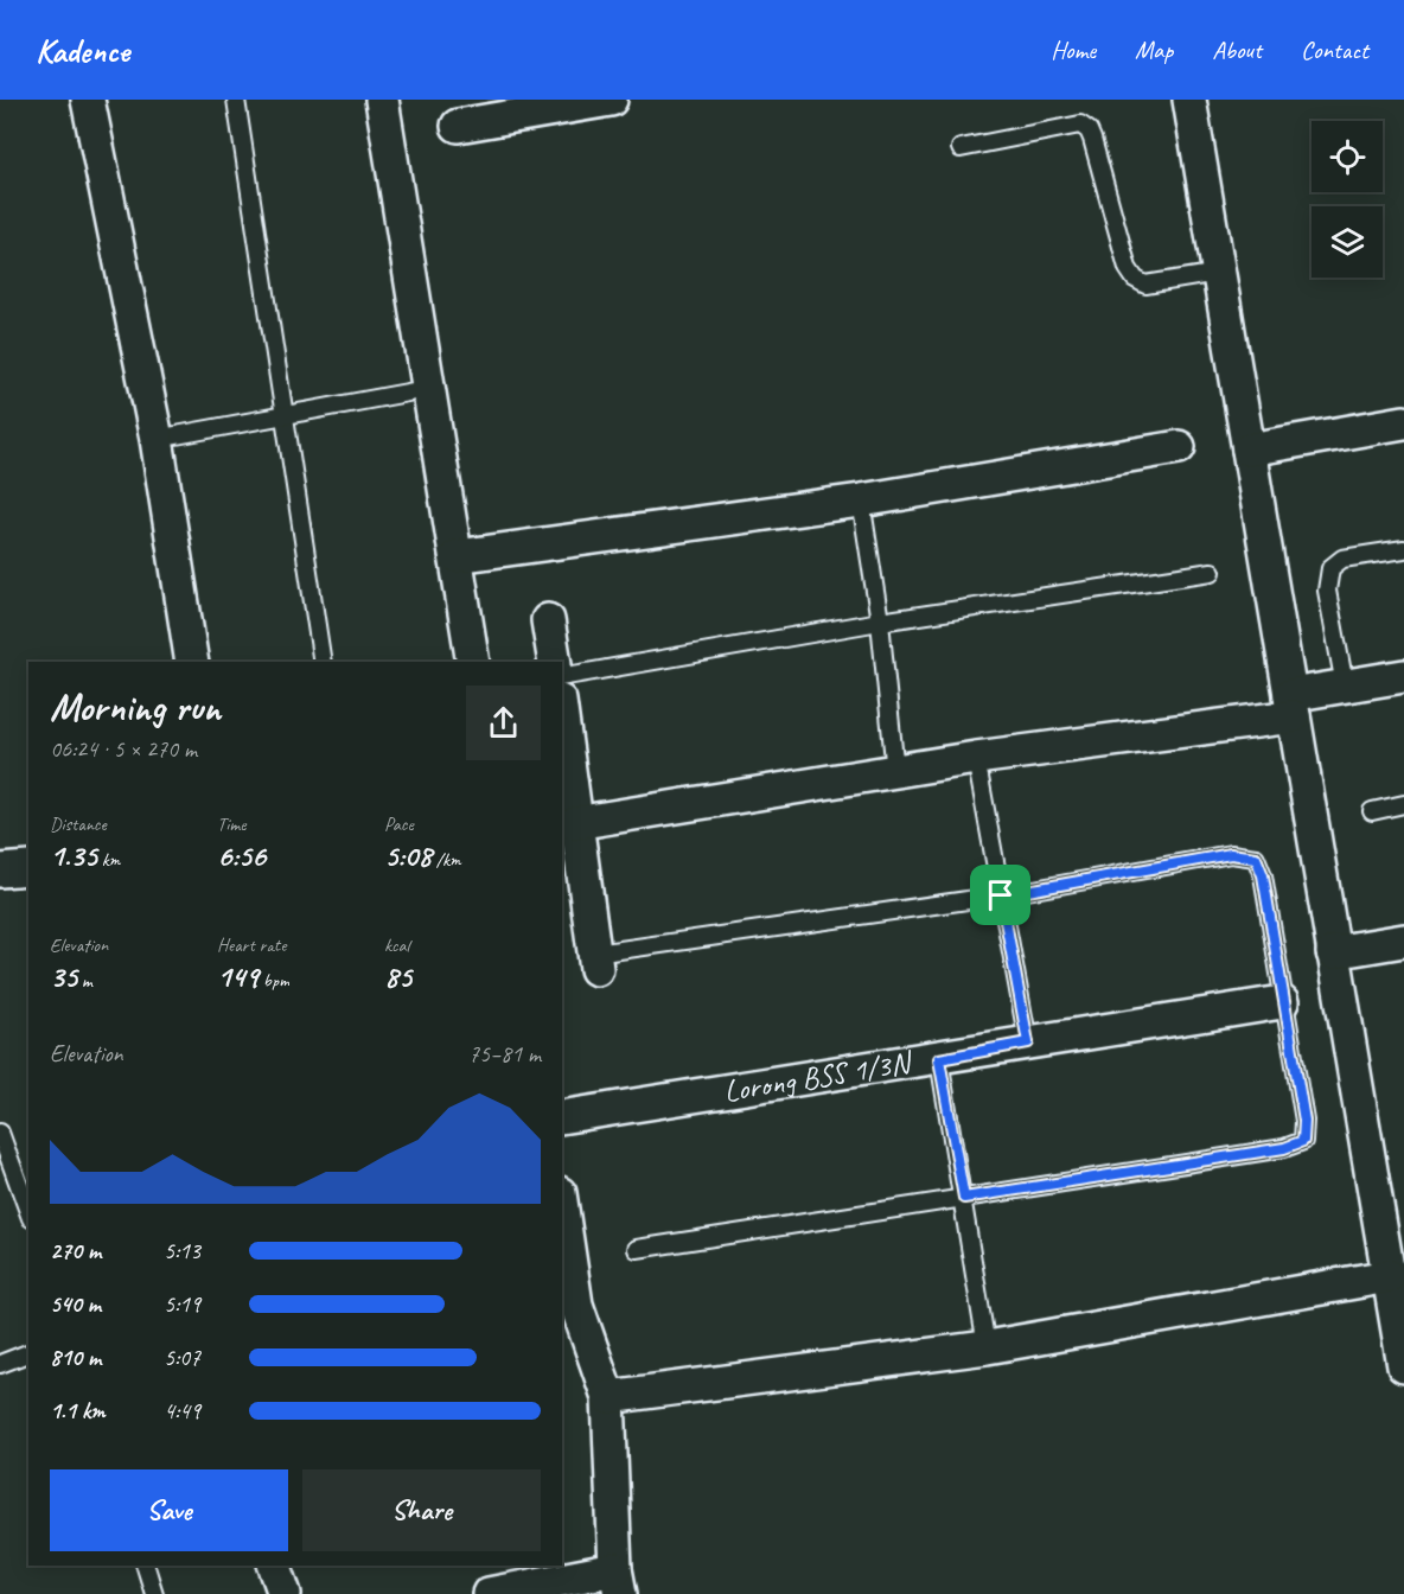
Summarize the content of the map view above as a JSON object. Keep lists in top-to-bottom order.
{
  "streets": {
    "street": ["Lorong BSS 1/3N"]
  },
  "page": {
    "header": "Kadence",
    "nav": [
      "Home",
      "Map",
      "About",
      "Contact"
    ],
    "heading": ["Morning run", "06:24 · 5 × 270 m"],
    "stats": [
      ["Distance", "1.35 km"],
      ["Time", "6:56"],
      ["Pace", "5:08 /km"],
      ["Elevation", "35 m"],
      ["Heart rate", "149 bpm"],
      ["kcal", "85"]
    ],
    "chart": ["Elevation", "75–81 m"],
    "list": [
      {
        "name": "270 m",
        "note": "5:13"
      },
      {
        "name": "540 m",
        "note": "5:19"
      },
      {
        "name": "810 m",
        "note": "5:07"
      },
      {
        "name": "1.1 km",
        "note": "4:49"
      }
    ],
    "buttons": ["Save", "Share"]
  }
}
